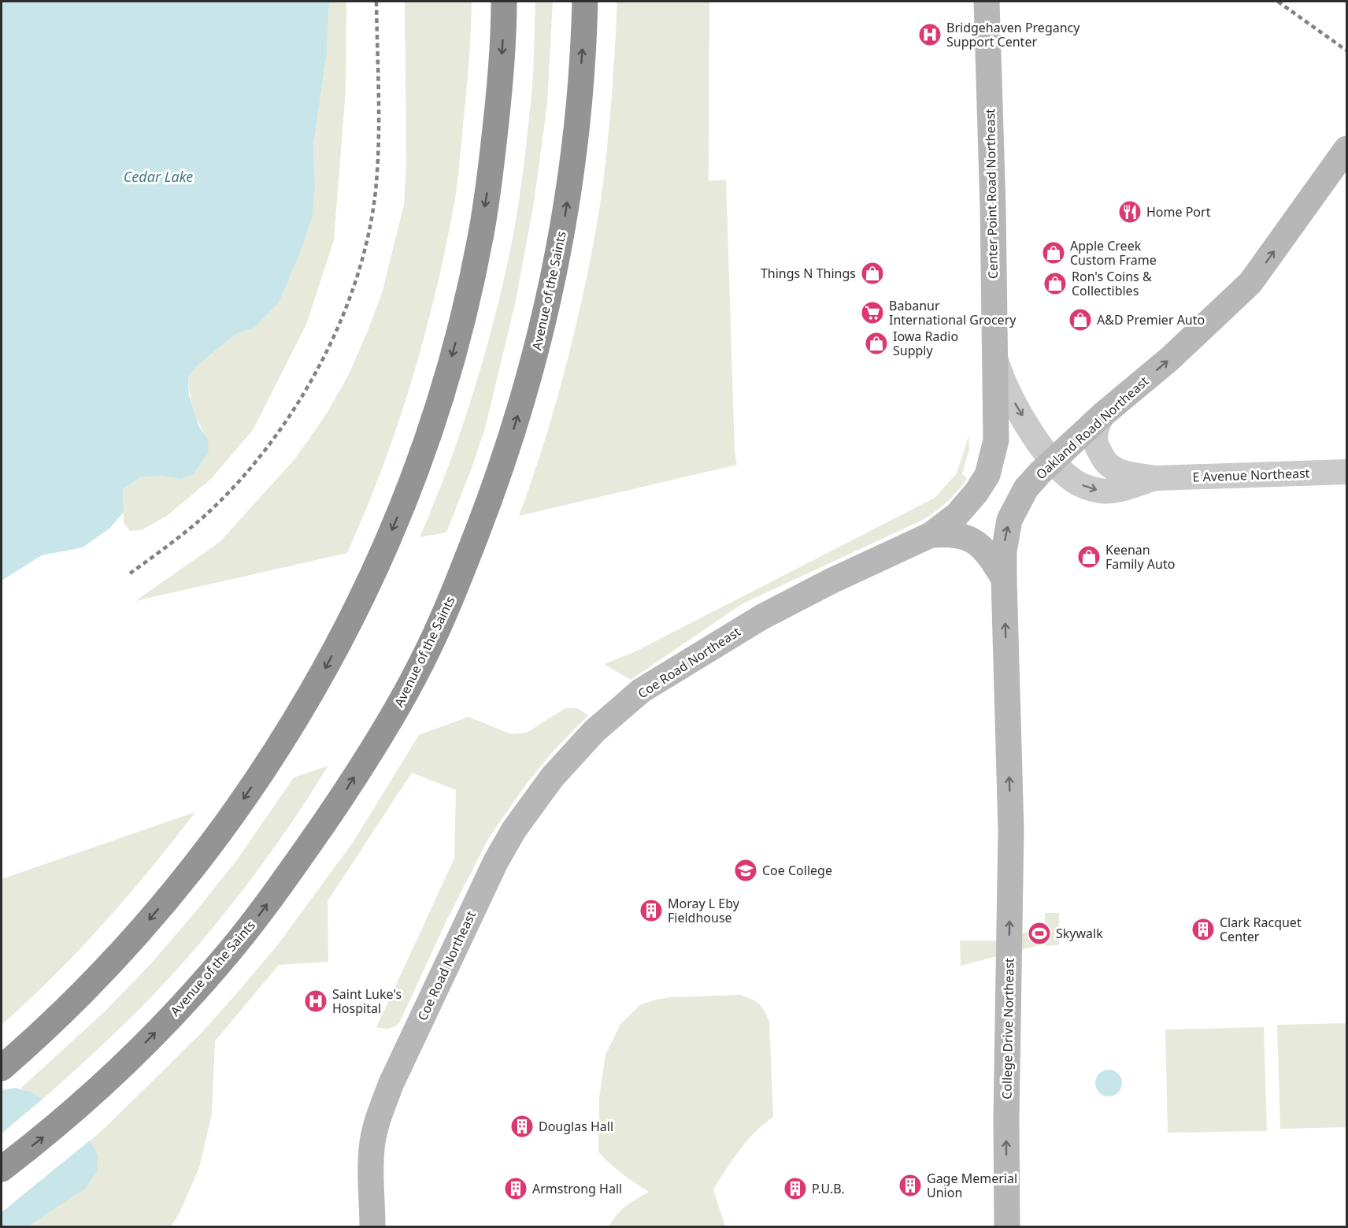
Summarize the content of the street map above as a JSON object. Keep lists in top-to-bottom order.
{
  "streets": {
    "highway": ["Avenue of the Saints"],
    "main road": [
      "Center Point Road Northeast",
      "Oakland Road Northeast",
      "Coe Road Northeast",
      "College Drive Northeast"
    ],
    "street": ["E Avenue Northeast"]
  },
  "crossings": [
    ["Center Point Road Northeast", "Coe Road Northeast"],
    ["Oakland Road Northeast", "College Drive Northeast"]
  ],
  "one_way": ["Oakland Road Northeast", "College Drive Northeast"],
  "water": ["Cedar Lake"],
  "places": {
    "hospital": ["Bridgehaven Pregancy Support Center", "Saint Luke's Hospital"],
    "restaurant": ["Home Port"],
    "shop": [
      "Apple Creek Custom Frame",
      "Things N Things",
      "Ron's Coins & Collectibles",
      "A&D Premier Auto",
      "Iowa Radio Supply",
      "Keenan Family Auto"
    ],
    "supermarket": ["Babanur International Grocery"],
    "school or university": ["Coe College"],
    "building": [
      "Moray L Eby Fieldhouse",
      "Clark Racquet Center",
      "Douglas Hall",
      "Gage Memerial Union",
      "Armstrong Hall",
      "P.U.B."
    ],
    "sports": ["Skywalk"]
  }
}
